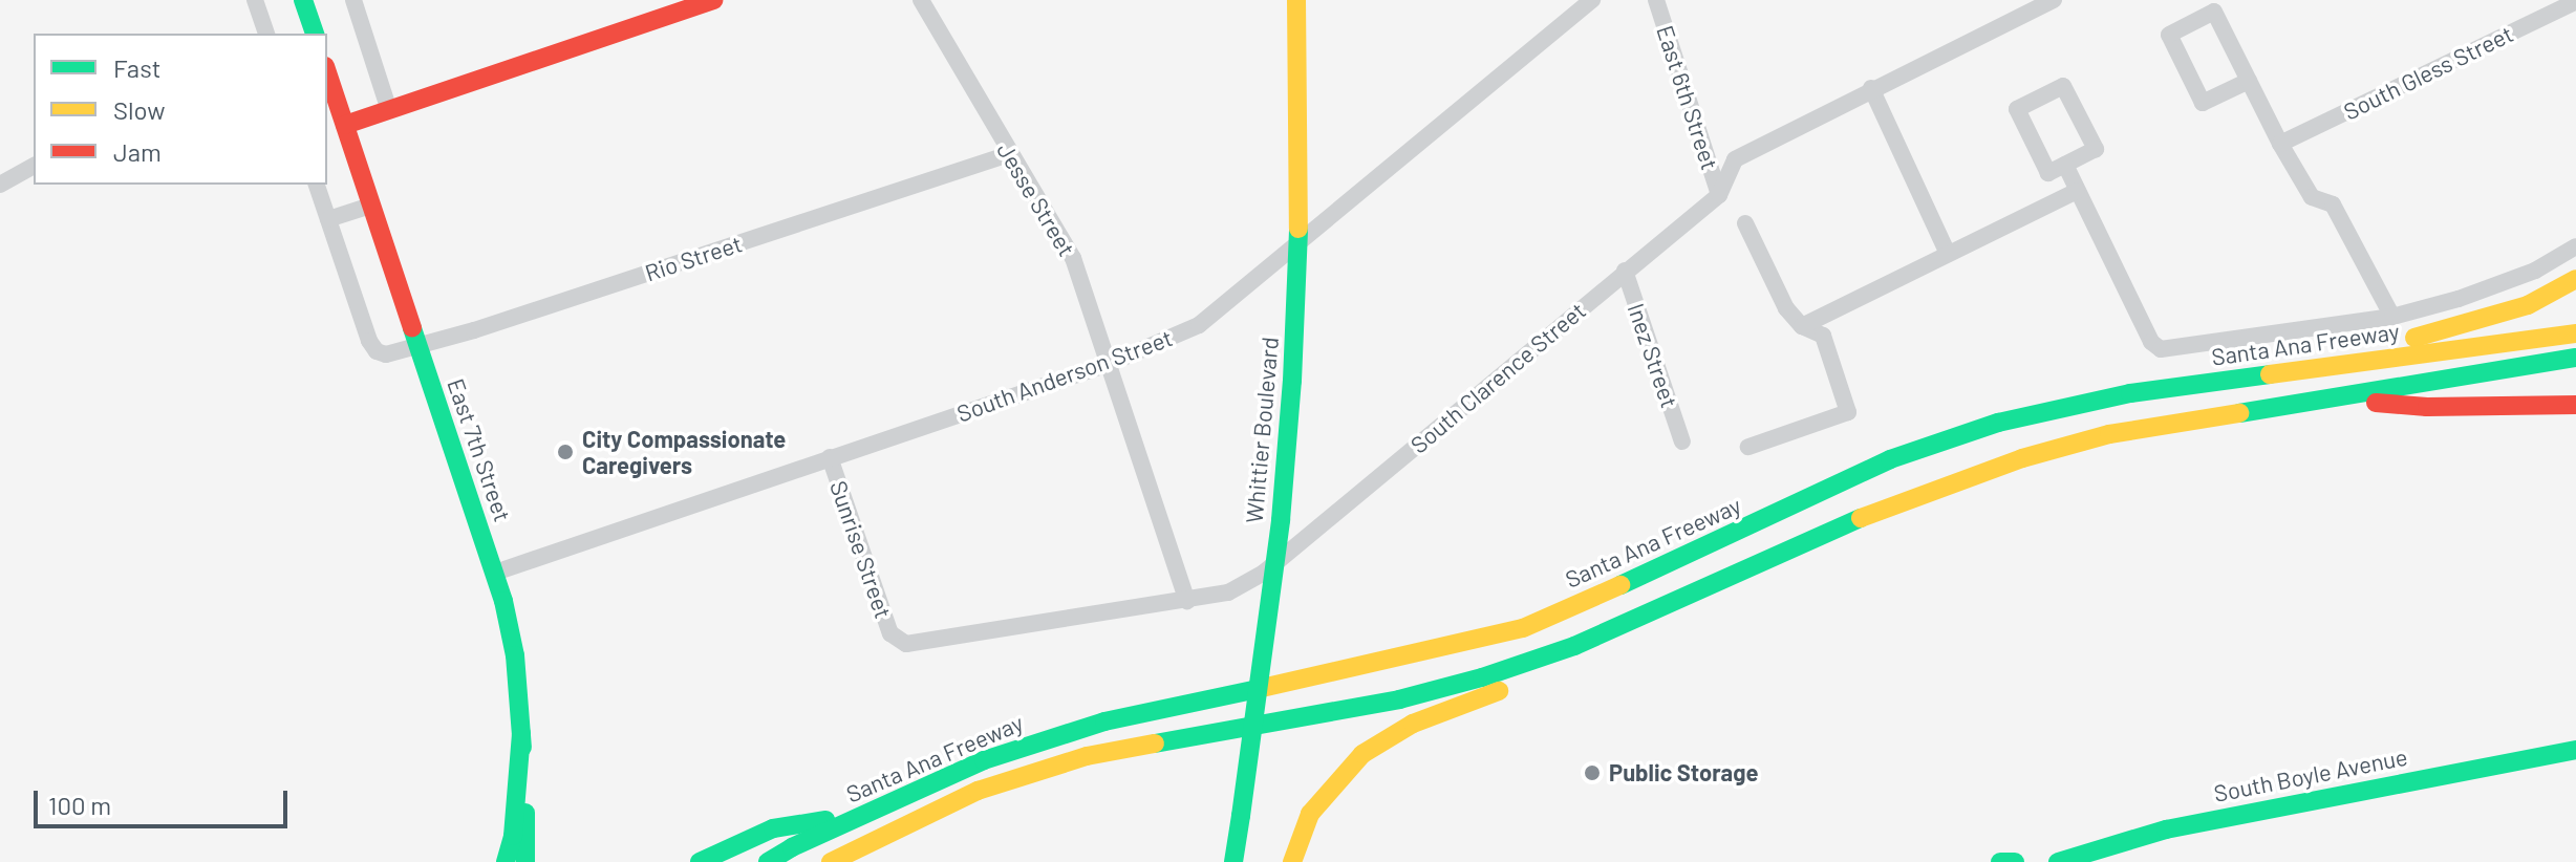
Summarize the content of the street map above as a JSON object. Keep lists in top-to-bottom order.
{
  "streets": {
    "main road": [
      "Santa Ana Freeway",
      "Whittier Boulevard",
      "East 7th Street",
      "South Boyle Avenue"
    ],
    "street": [
      "South Gless Street",
      "East 6th Street",
      "Jesse Street",
      "Rio Street",
      "Inez Street",
      "South Anderson Street",
      "South Clarence Street",
      "Sunrise Street"
    ]
  },
  "crossings": [
    ["East 6th Street", "South Clarence Street"],
    ["Jesse Street", "Rio Street"],
    ["Jesse Street", "South Anderson Street"],
    ["Jesse Street", "South Clarence Street"],
    ["Rio Street", "East 7th Street"],
    ["Inez Street", "South Clarence Street"],
    ["South Anderson Street", "East 7th Street"],
    ["South Anderson Street", "Sunrise Street"],
    ["South Clarence Street", "Sunrise Street"]
  ],
  "places": ["City Compassionate Caregivers", "Public Storage"],
  "legend": ["Fast", "Slow", "Jam"],
  "scale_bar": "100 m"
}
